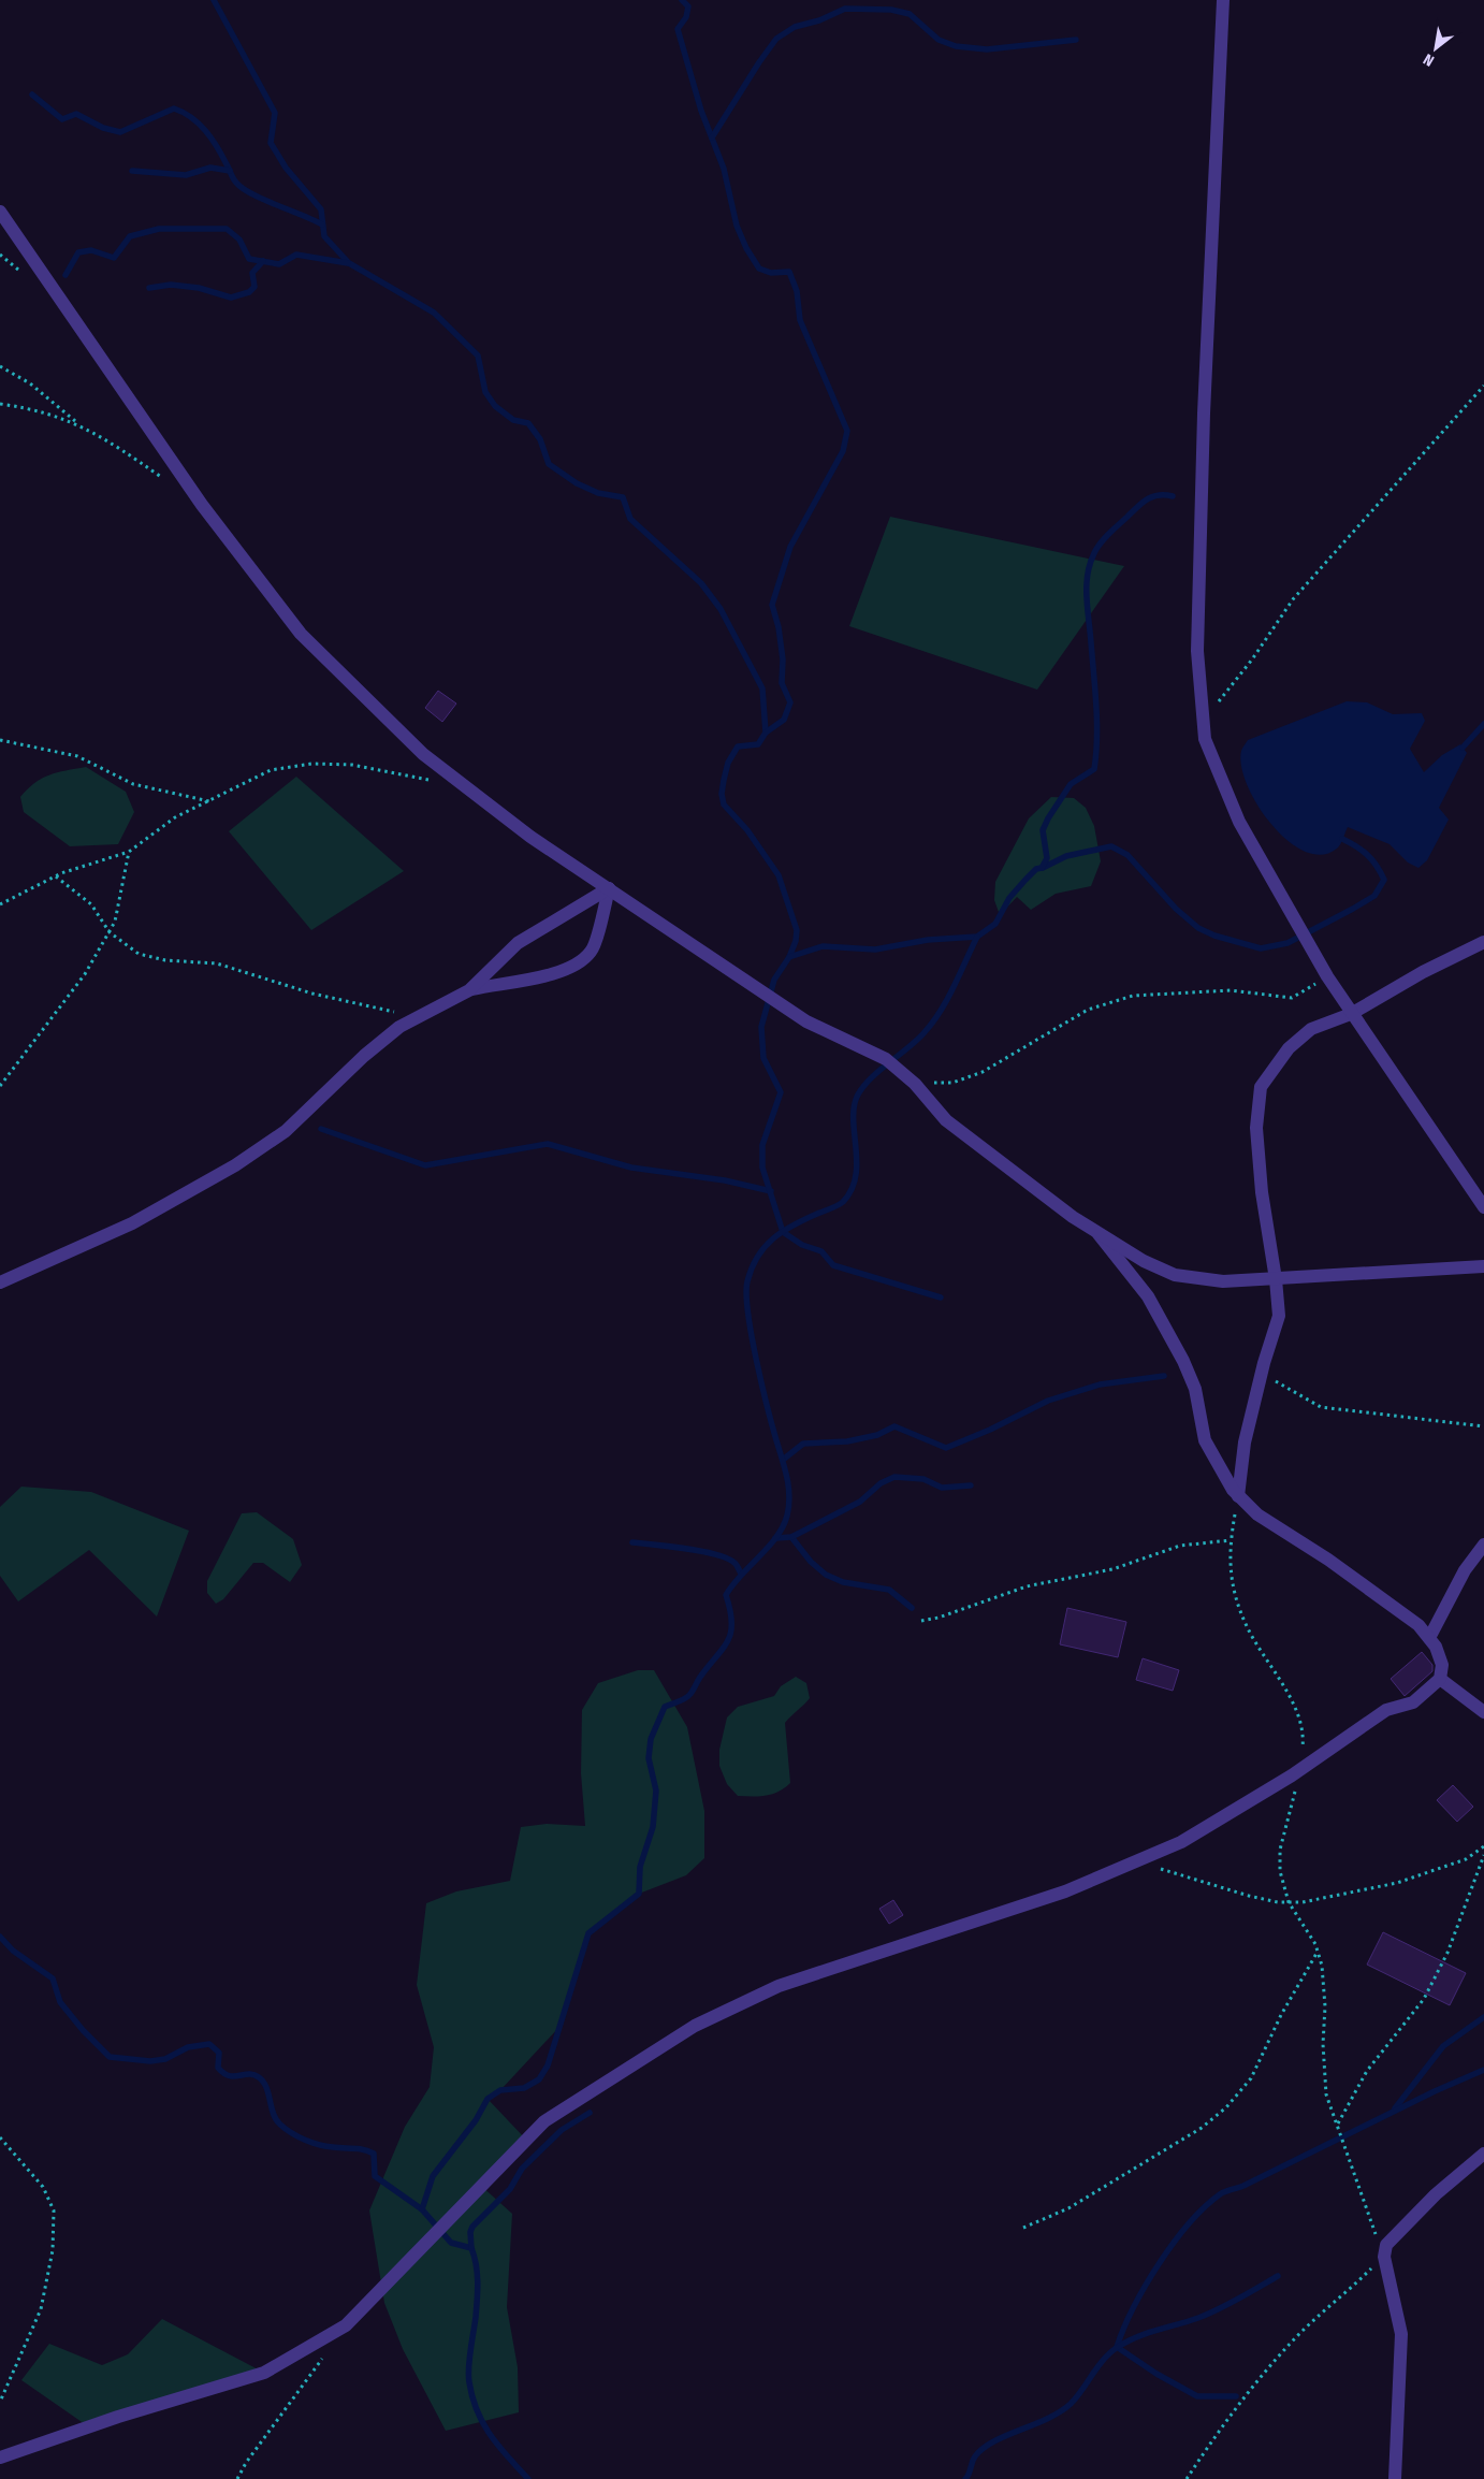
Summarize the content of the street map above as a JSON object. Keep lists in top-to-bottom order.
{
  "north": "bottom left"
}
